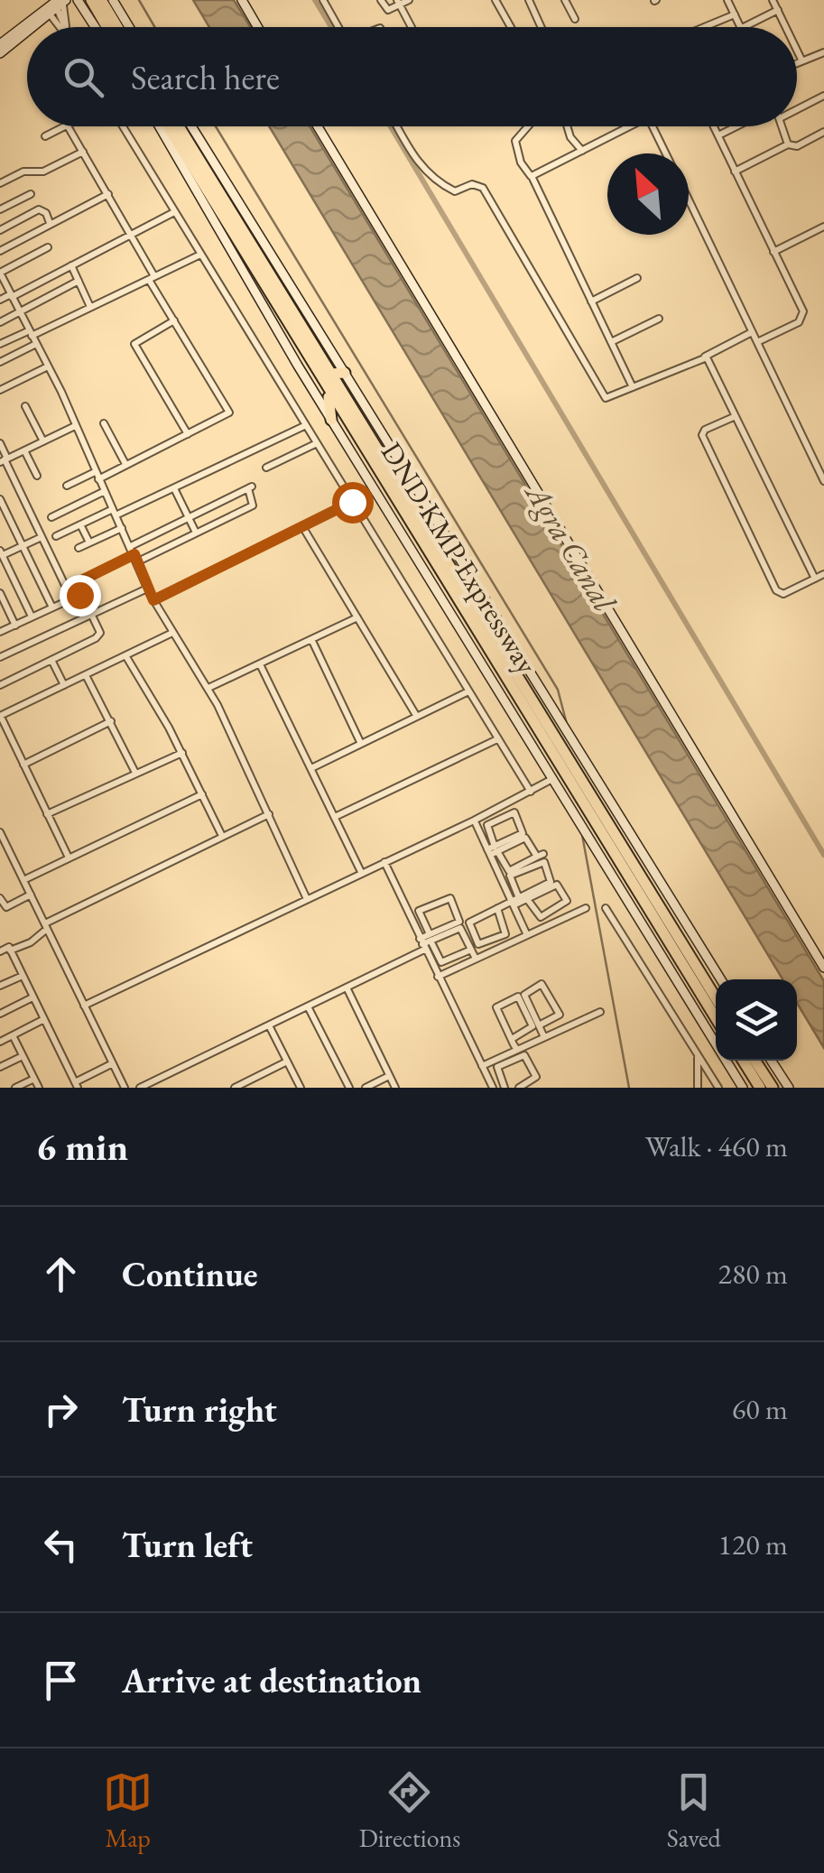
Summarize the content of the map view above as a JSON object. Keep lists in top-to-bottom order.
{
  "streets": {
    "highway": ["DND KMP Expressway"]
  },
  "water": ["Agra Canal"],
  "north": "top left",
  "page": {
    "search": "Search here",
    "heading": ["6 min", "Walk · 460 m"],
    "list": [
      ["Continue", "280 m"],
      ["Turn right", "60 m"],
      ["Turn left", "120 m"],
      "Arrive at destination"
    ],
    "nav": ["Map", "Directions", "Saved"]
  }
}
